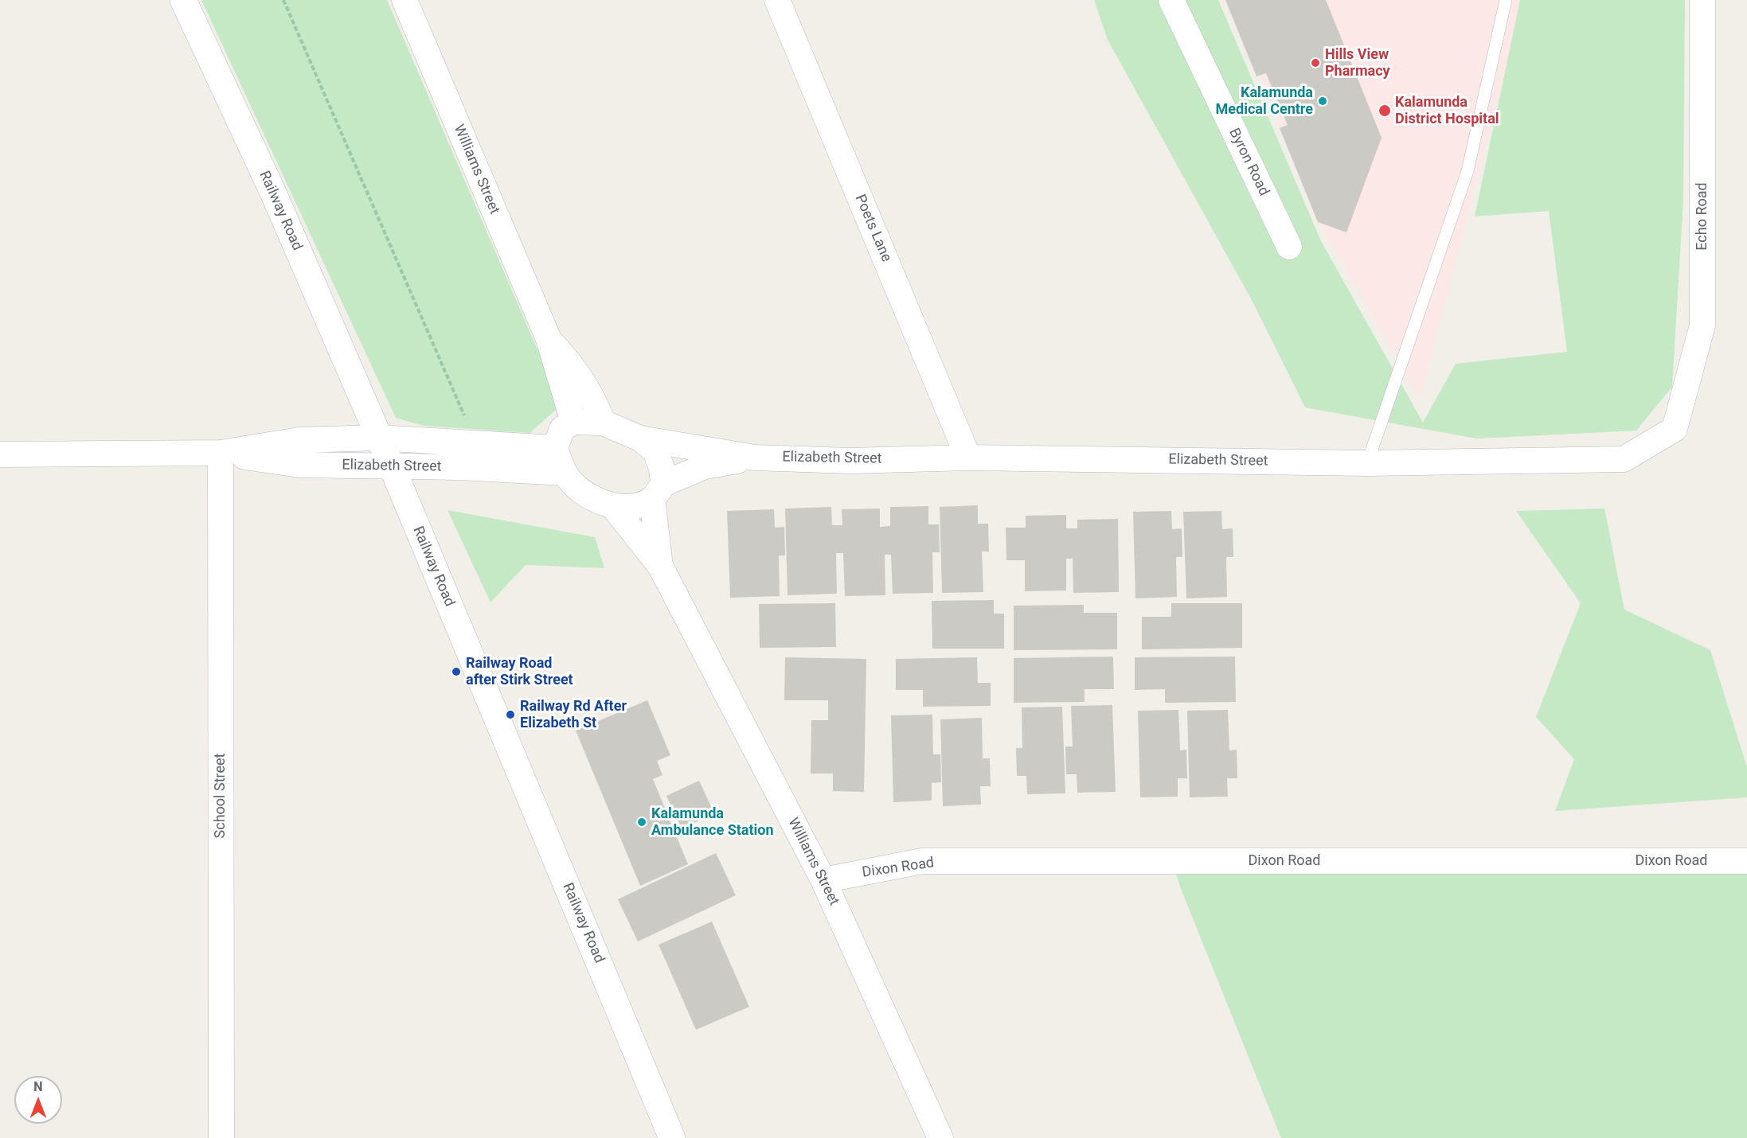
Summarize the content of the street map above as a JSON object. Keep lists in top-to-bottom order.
{
  "streets": {
    "street": [
      "Byron Road",
      "Williams Street",
      "Railway Road",
      "Echo Road",
      "Poets Lane",
      "Elizabeth Street",
      "School Street",
      "Dixon Road"
    ]
  },
  "crossings": [
    ["Williams Street", "Elizabeth Street"],
    ["Williams Street", "Dixon Road"],
    ["Railway Road", "Elizabeth Street"],
    ["Echo Road", "Elizabeth Street"],
    ["Poets Lane", "Elizabeth Street"],
    ["Elizabeth Street", "School Street"]
  ],
  "places": [
    "Hills View Pharmacy",
    "Kalamunda Medical Centre",
    "Kalamunda District Hospital",
    "Railway Road after Stirk Street",
    "Railway Rd After Elizabeth St",
    "Kalamunda Ambulance Station"
  ],
  "north": "top"
}
